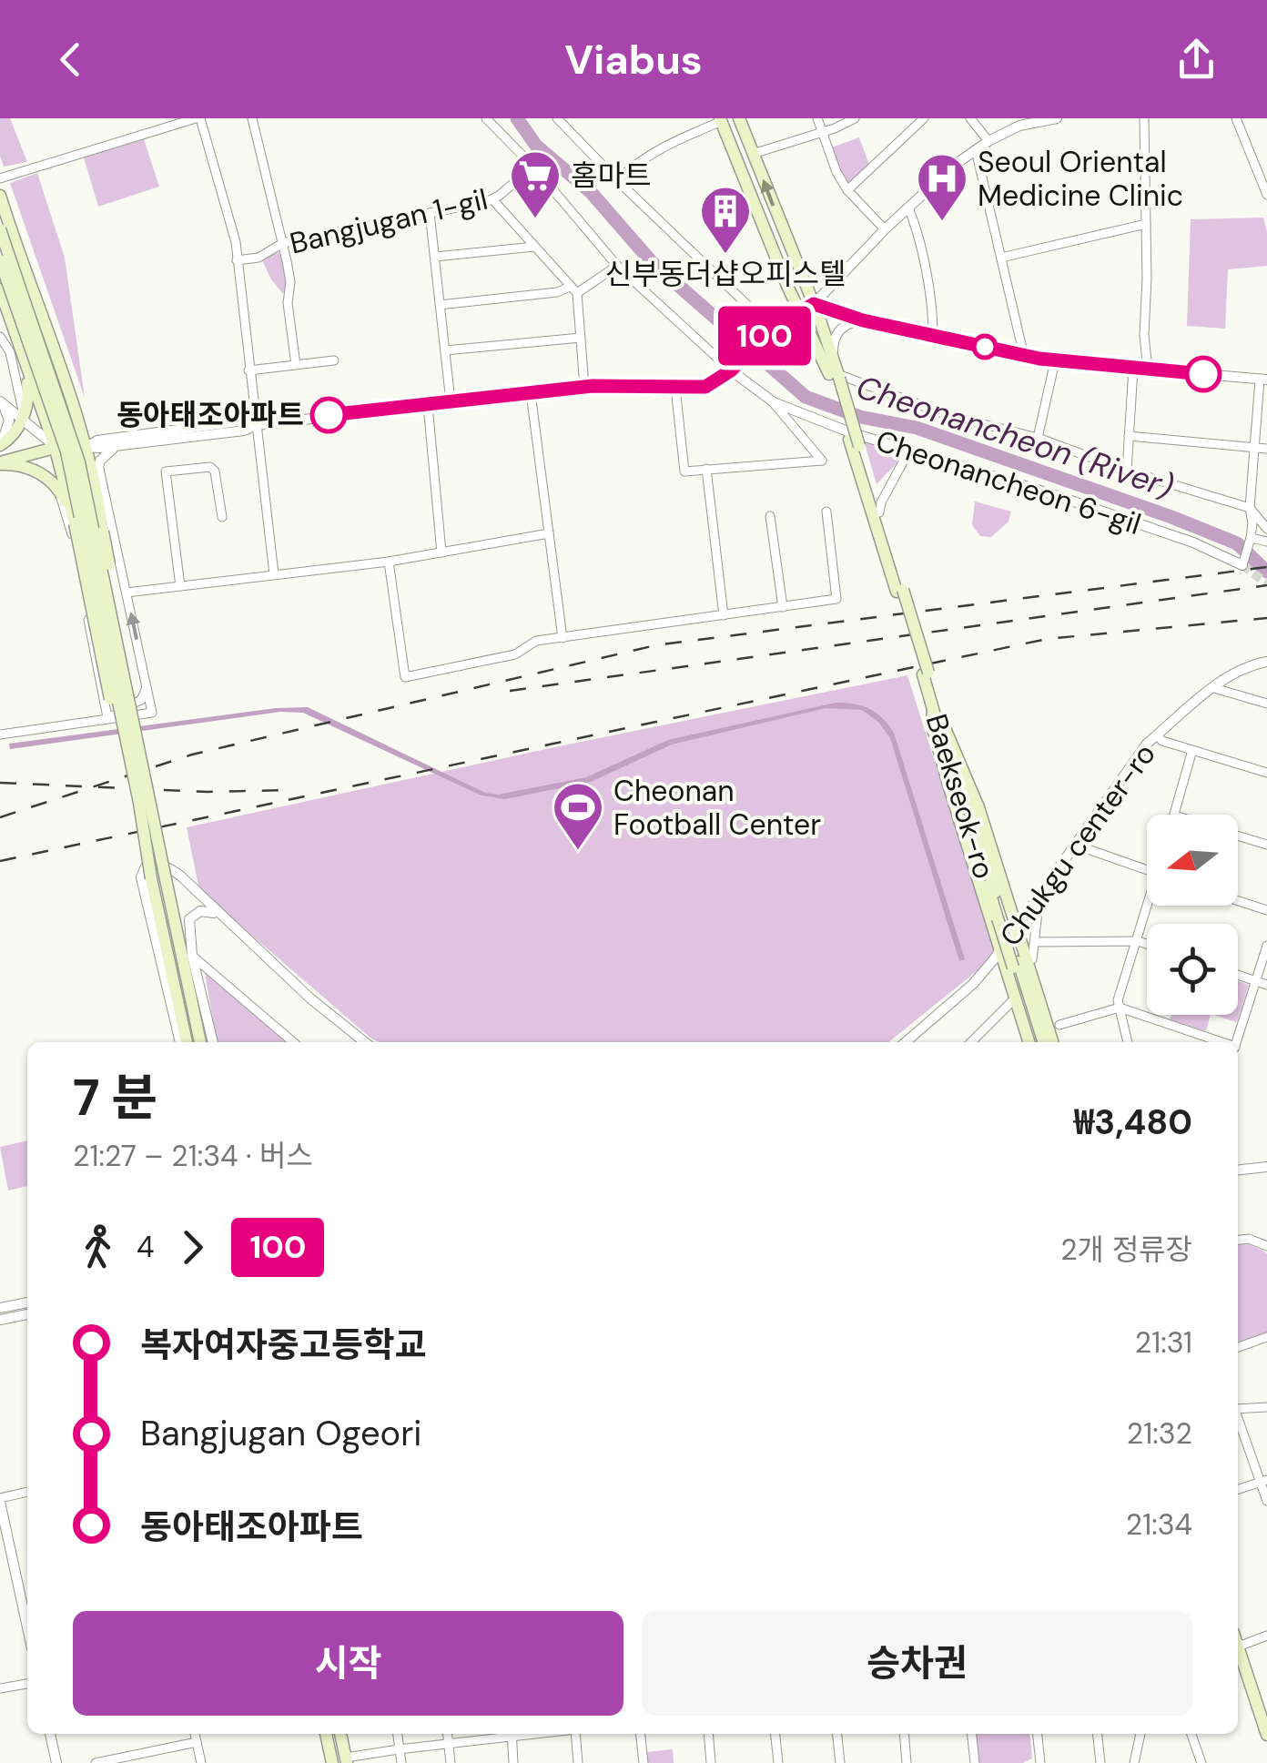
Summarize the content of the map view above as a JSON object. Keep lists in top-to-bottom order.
{
  "streets": {
    "main road": ["Baekseok-ro"],
    "street": ["Bangjugan 1-gil", "Cheonancheon 6-gil", "Chukgu center-ro"]
  },
  "water": ["Cheonancheon (River)"],
  "places": {
    "supermarket": ["홈마트"],
    "hospital": ["Seoul Oriental Medicine Clinic"],
    "building": ["신부동더샵오피스텔"],
    "other": ["동아태조아파트"],
    "sports": ["Cheonan Football Center"]
  },
  "lines": ["bus line 100"],
  "north": "left",
  "page": {
    "header": "Viabus",
    "on_map": "100",
    "heading": ["7 분", "21:27 – 21:34 · 버스", "₩3,480"],
    "legs": ["4", "100", "2개 정류장"],
    "list": [
      {
        "name": "복자여자중고등학교",
        "value": "21:31"
      },
      {
        "name": "Bangjugan Ogeori",
        "value": "21:32"
      },
      {
        "name": "동아태조아파트",
        "value": "21:34"
      }
    ],
    "buttons": ["시작", "승차권"]
  }
}
